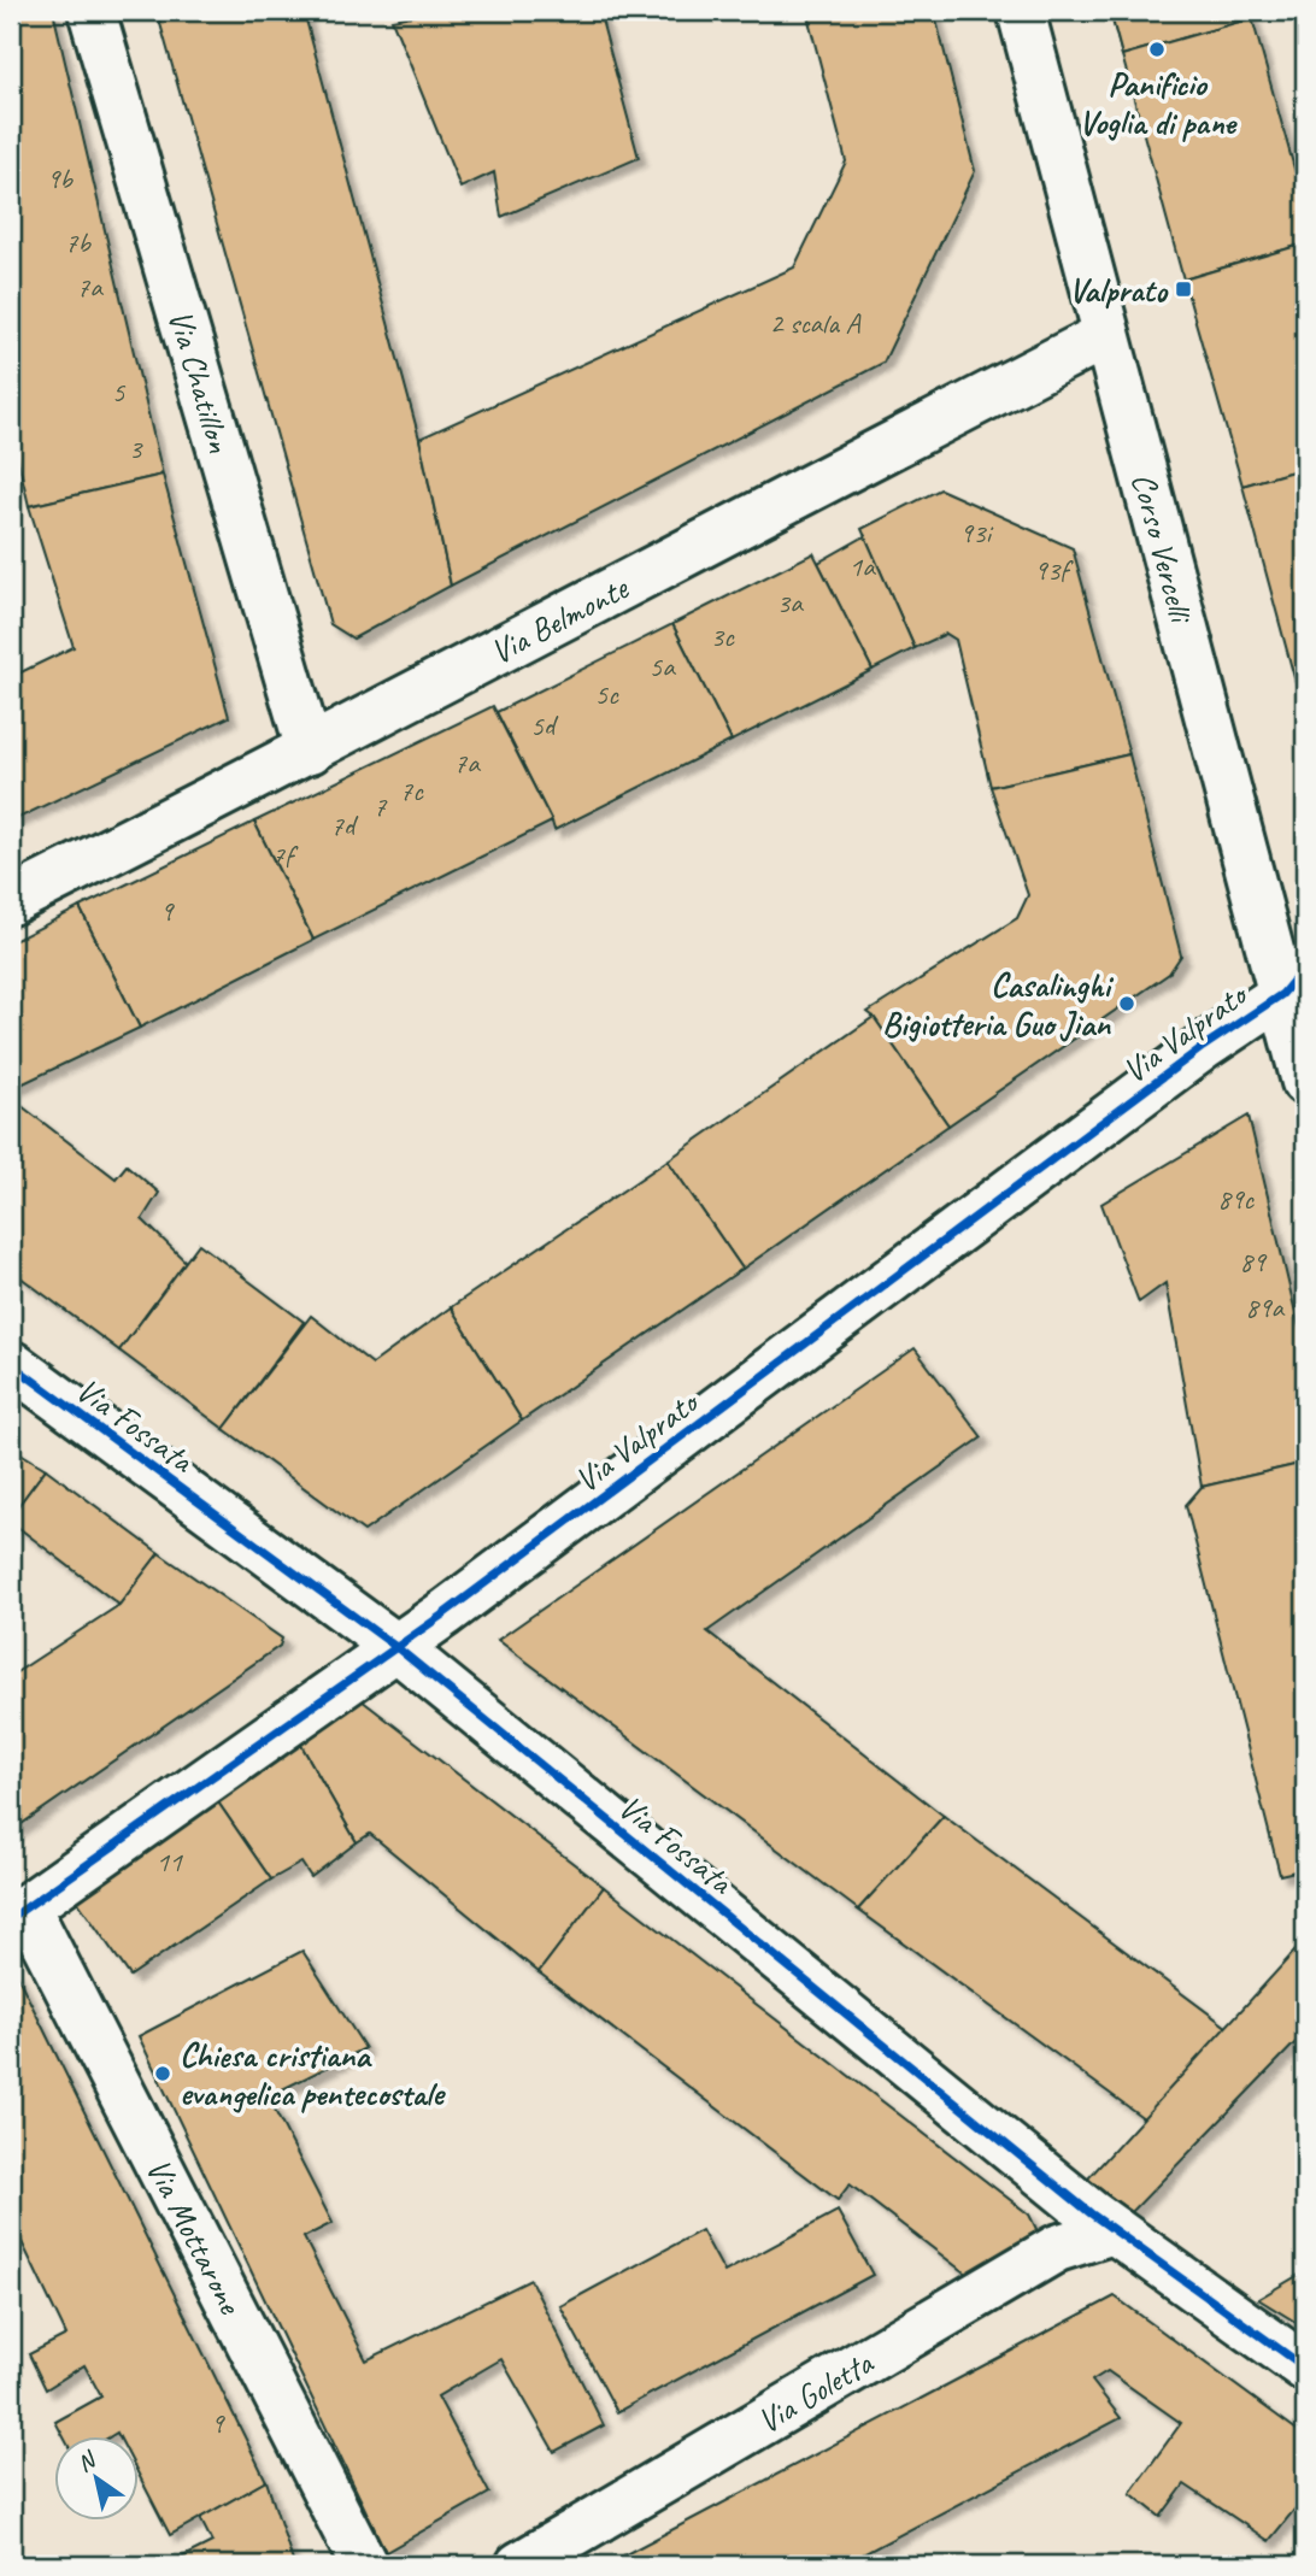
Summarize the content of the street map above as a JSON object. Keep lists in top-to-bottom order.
{
  "streets": {
    "street": [
      "Via Chatillon",
      "Corso Vercelli",
      "Via Belmonte",
      "Via Valprato",
      "Via Fossata",
      "Via Mottarone",
      "Via Goletta"
    ]
  },
  "crossings": [
    ["Via Chatillon", "Via Belmonte"],
    ["Corso Vercelli", "Via Belmonte"],
    ["Corso Vercelli", "Via Valprato"],
    ["Via Valprato", "Via Fossata"],
    ["Via Valprato", "Via Mottarone"],
    ["Via Fossata", "Via Goletta"]
  ],
  "places": {
    "other": ["Panificio Voglia di pane", "Casalinghi Bigiotteria Guo Jian", "Chiesa cristiana evangelica pentecostale"],
    "transit": ["Valprato"]
  },
  "house_numbers": [
    "9b",
    "7b",
    "7a",
    "2 scala A",
    "5",
    "3",
    "93i",
    "1a",
    "93f",
    "3a",
    "3c",
    "5a",
    "5c",
    "5d",
    "7a",
    "7c",
    "7",
    "7d",
    "7f",
    "9",
    "89c",
    "89",
    "89a",
    "11",
    "9"
  ],
  "north": "top left"
}
